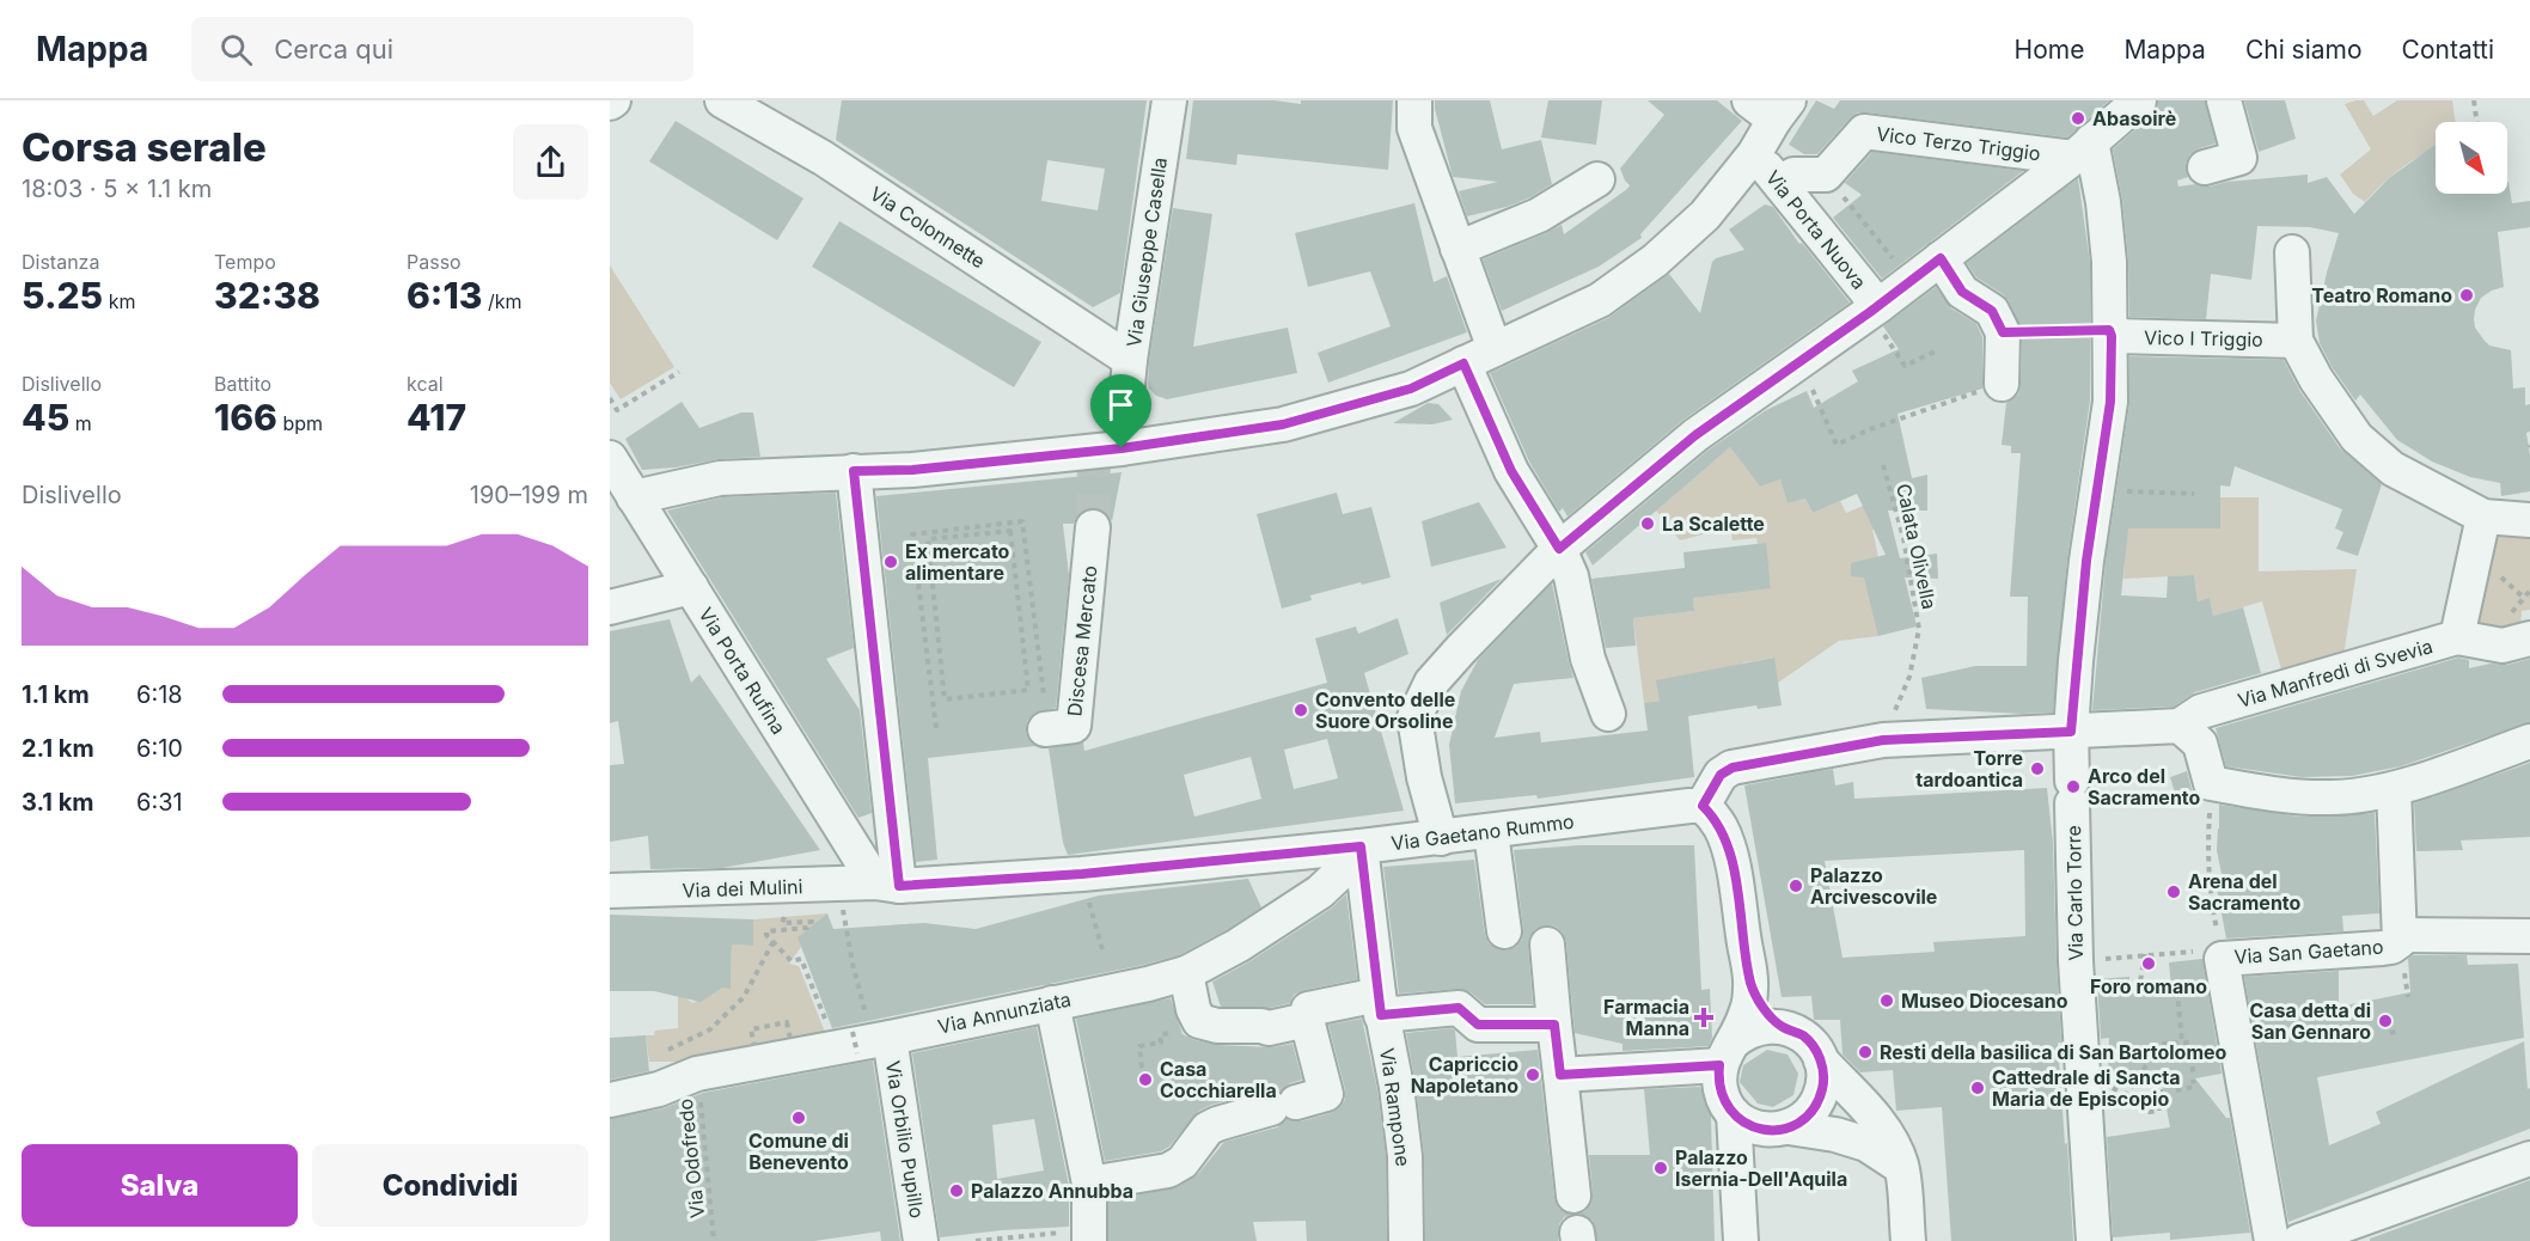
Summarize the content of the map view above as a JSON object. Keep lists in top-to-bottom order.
{
  "streets": {
    "street": [
      "Vico Terzo Triggio",
      "Via Colonnette",
      "Via Porta Nuova",
      "Via Giuseppe Casella",
      "Vico I Triggio",
      "Discesa Mercato",
      "Via Porta Rufina",
      "Via Manfredi di Svevia",
      "Via Gaetano Rummo",
      "Via dei Mulini",
      "Via Carlo Torre",
      "Via San Gaetano",
      "Via Annunziata",
      "Via Rampone",
      "Via Orbilio Pupillo"
    ],
    "path": ["Calata Olivella", "Via Odofredo"]
  },
  "crossings": [
    ["Vico Terzo Triggio", "Via Carlo Torre"],
    ["Via Colonnette", "Via Giuseppe Casella"],
    ["Vico I Triggio", "Via Carlo Torre"],
    ["Via Porta Rufina", "Via Gaetano Rummo"],
    ["Via Porta Rufina", "Via dei Mulini"],
    ["Via Gaetano Rummo", "Via dei Mulini"],
    ["Via Gaetano Rummo", "Via Annunziata"],
    ["Via Gaetano Rummo", "Via Rampone"],
    ["Via Annunziata", "Via Rampone"],
    ["Via Annunziata", "Via Orbilio Pupillo"],
    ["Via Annunziata", "Via Odofredo"]
  ],
  "places": {
    "other": [
      "Abasoirè",
      "Teatro Romano",
      "La Scalette",
      "Ex mercato alimentare",
      "Convento delle Suore Orsoline",
      "Torre tardoantica",
      "Arco del Sacramento",
      "Palazzo Arcivescovile",
      "Arena del Sacramento",
      "Foro romano",
      "Museo Diocesano",
      "Casa detta di San Gennaro",
      "Resti della basilica di San Bartolomeo",
      "Capriccio Napoletano",
      "Casa Cocchiarella",
      "Cattedrale di Sancta Maria de Episcopio",
      "Comune di Benevento",
      "Palazzo Isernia-Dell'Aquila",
      "Palazzo Annubba"
    ],
    "health": ["Farmacia Manna"]
  },
  "north": "bottom right",
  "page": {
    "header": "Mappa",
    "search": "Cerca qui",
    "nav": [
      "Home",
      "Mappa",
      "Chi siamo",
      "Contatti"
    ],
    "heading": ["Corsa serale", "18:03 · 5 × 1.1 km"],
    "stats": [
      ["Distanza", "5.25 km"],
      ["Tempo", "32:38"],
      ["Passo", "6:13 /km"],
      ["Dislivello", "45 m"],
      ["Battito", "166 bpm"],
      ["kcal", "417"]
    ],
    "chart": ["Dislivello", "190–199 m"],
    "list": [
      {
        "name": "1.1 km",
        "note": "6:18"
      },
      {
        "name": "2.1 km",
        "note": "6:10"
      },
      {
        "name": "3.1 km",
        "note": "6:31"
      }
    ],
    "buttons": ["Salva", "Condividi"]
  }
}
